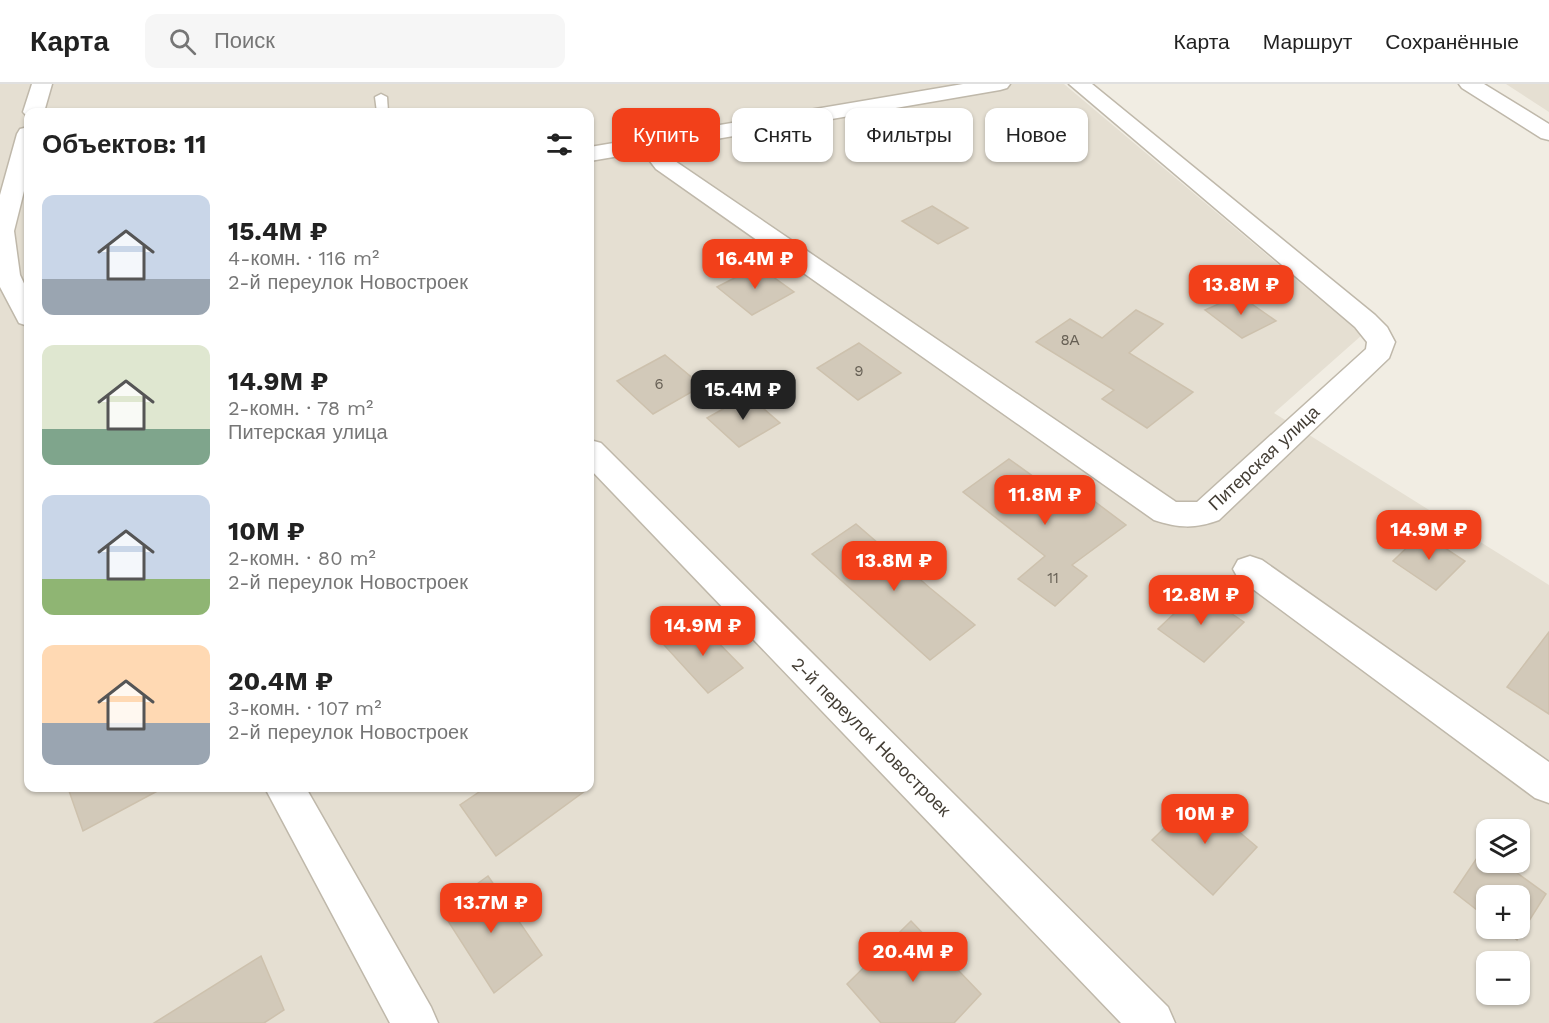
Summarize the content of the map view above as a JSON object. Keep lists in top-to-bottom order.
{
  "streets": {
    "street": ["Питерская улица", "2-й переулок Новостроек"]
  },
  "house_numbers": [
    "8А",
    "9",
    "6",
    "11"
  ],
  "page": {
    "header": "Карта",
    "search": "Поиск",
    "nav": ["Карта", "Маршрут", "Сохранённые"],
    "chip": [
      "Купить",
      "Снять",
      "Фильтры",
      "Новое"
    ],
    "heading": "Объектов: 11",
    "list": [
      {
        "name": "15.4M ₽",
        "note": "4-комн. · 116 m² · 2-й переулок Новостроек"
      },
      {
        "name": "14.9M ₽",
        "note": "2-комн. · 78 m² · Питерская улица"
      },
      {
        "name": "10M ₽",
        "note": "2-комн. · 80 m² · 2-й переулок Новостроек"
      },
      {
        "name": "20.4M ₽",
        "note": "3-комн. · 107 m² · 2-й переулок Новостроек"
      }
    ],
    "price": [
      "16.4M ₽",
      "13.8M ₽",
      "15.4M ₽",
      "11.8M ₽",
      "14.9M ₽",
      "13.8M ₽",
      "12.8M ₽",
      "14.9M ₽",
      "10M ₽",
      "13.7M ₽",
      "20.4M ₽"
    ],
    "map_buttons": ["+", "−"]
  }
}
